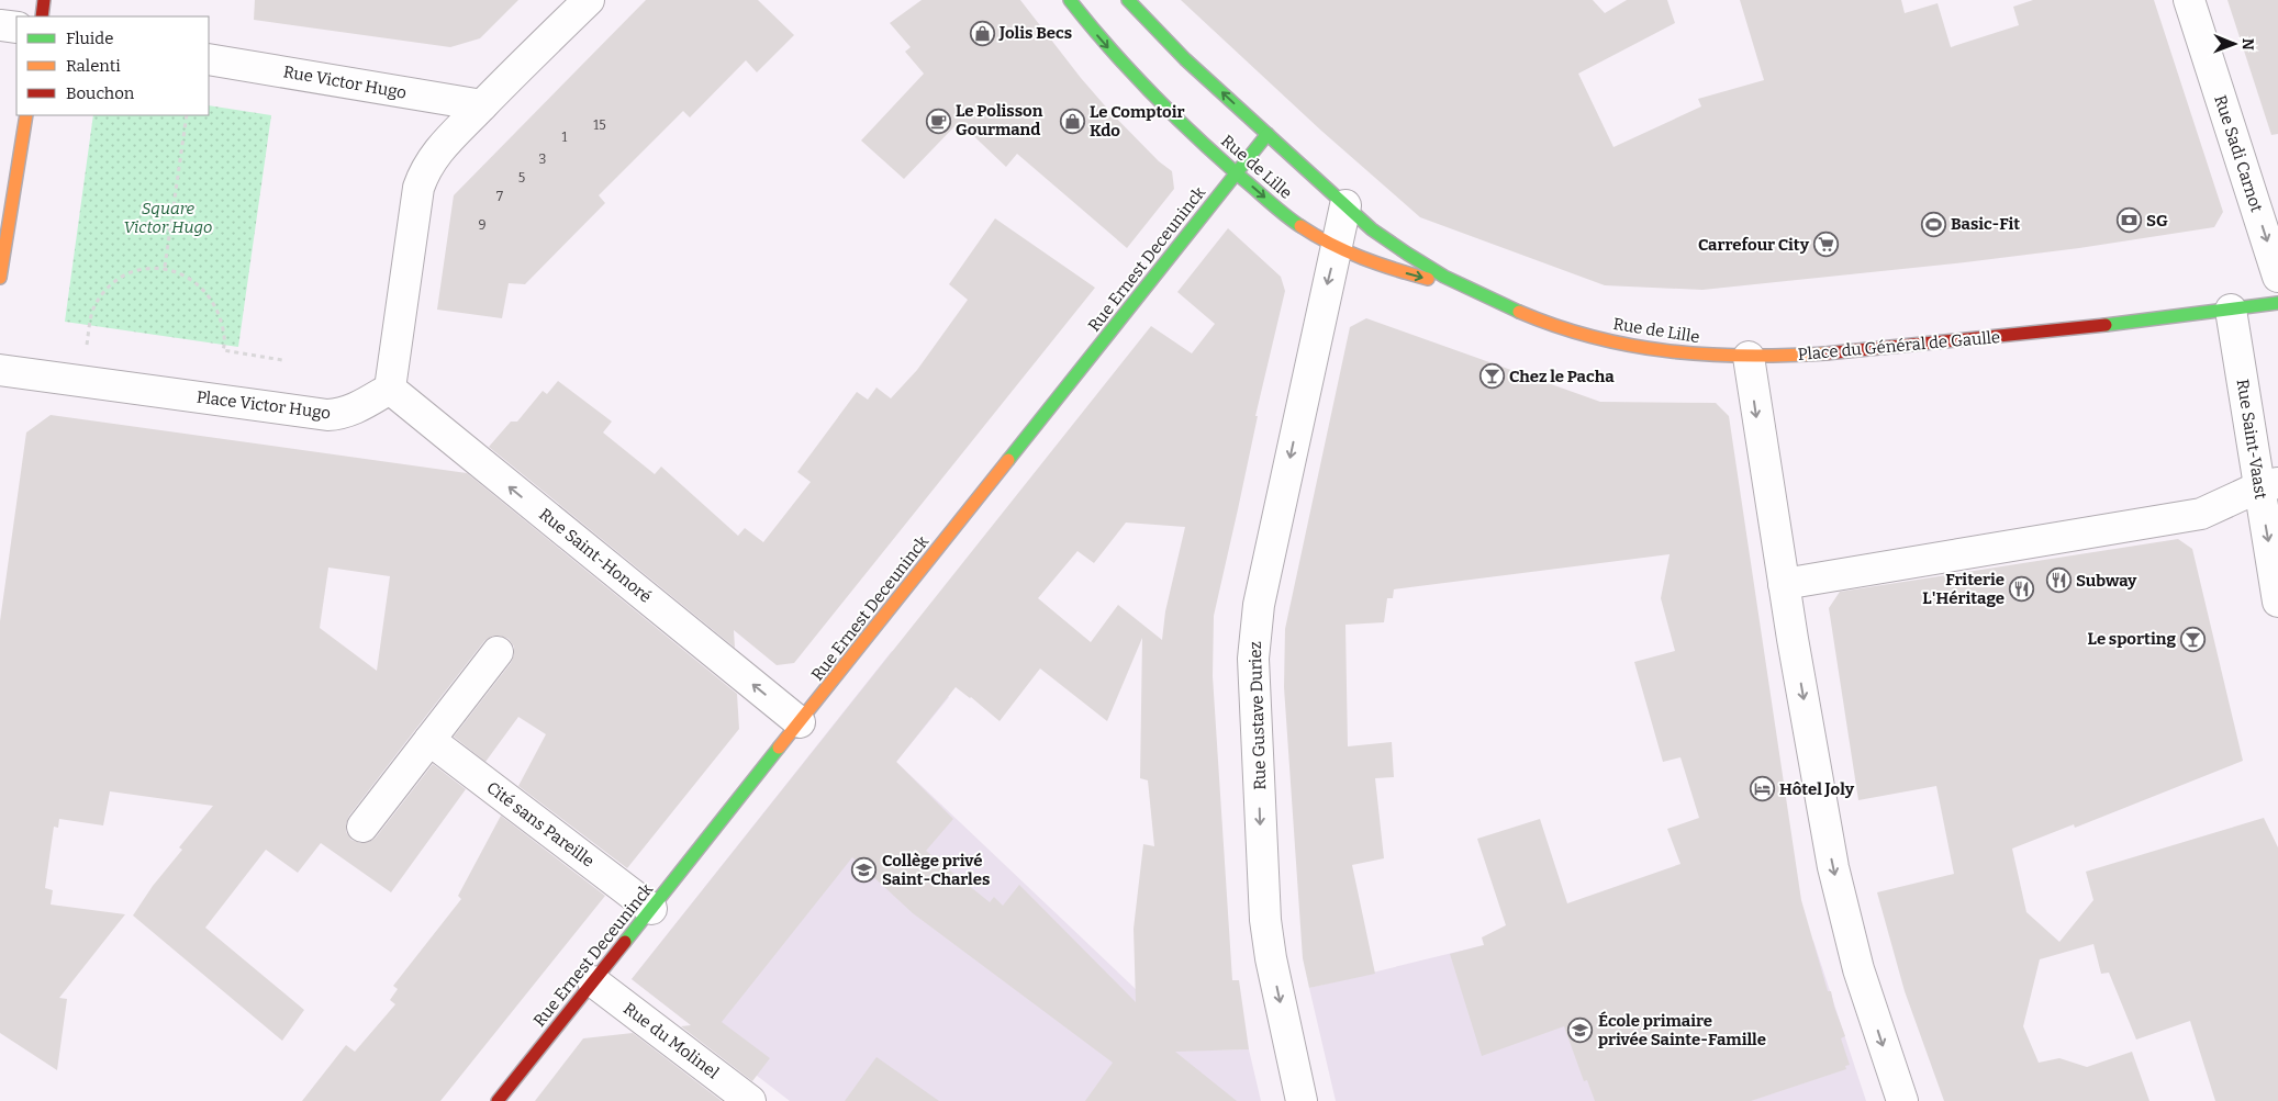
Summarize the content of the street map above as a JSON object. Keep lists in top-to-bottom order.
{
  "streets": {
    "main road": ["Rue de Lille", "Rue Ernest Deceuninck", "Place du Général de Gaulle"],
    "street": [
      "Rue Victor Hugo",
      "Rue Sadi Carnot",
      "Place Victor Hugo",
      "Rue Saint-Vaast",
      "Rue Saint-Honoré",
      "Rue Gustave Duriez",
      "Cité sans Pareille",
      "Rue du Molinel"
    ]
  },
  "crossings": [
    ["Rue de Lille", "Rue Ernest Deceuninck"],
    ["Rue de Lille", "Place du Général de Gaulle"],
    ["Rue de Lille", "Rue Gustave Duriez"],
    ["Rue Ernest Deceuninck", "Rue Saint-Honoré"],
    ["Rue Ernest Deceuninck", "Cité sans Pareille"],
    ["Rue Ernest Deceuninck", "Rue du Molinel"],
    ["Place du Général de Gaulle", "Rue Saint-Vaast"],
    ["Place Victor Hugo", "Rue Saint-Honoré"]
  ],
  "one_way": [
    "Rue Sadi Carnot",
    "Rue Saint-Vaast",
    "Rue Saint-Honoré",
    "Rue Gustave Duriez"
  ],
  "parks": ["Square Victor Hugo"],
  "places": {
    "shop": ["Jolis Becs", "Le Comptoir Kdo"],
    "cafe": ["Le Polisson Gourmand"],
    "bank": ["SG"],
    "sports": ["Basic-Fit"],
    "supermarket": ["Carrefour City"],
    "bar": ["Chez le Pacha", "Le sporting"],
    "restaurant": ["Subway", "Friterie L'Héritage"],
    "hotel": ["Hôtel Joly"],
    "school or university": ["Collège privé Saint-Charles", "École primaire privée Sainte-Famille"]
  },
  "house_numbers": [
    "15",
    "1",
    "3",
    "5",
    "7",
    "9"
  ],
  "legend": ["Fluide", "Ralenti", "Bouchon"],
  "north": "right"
}
